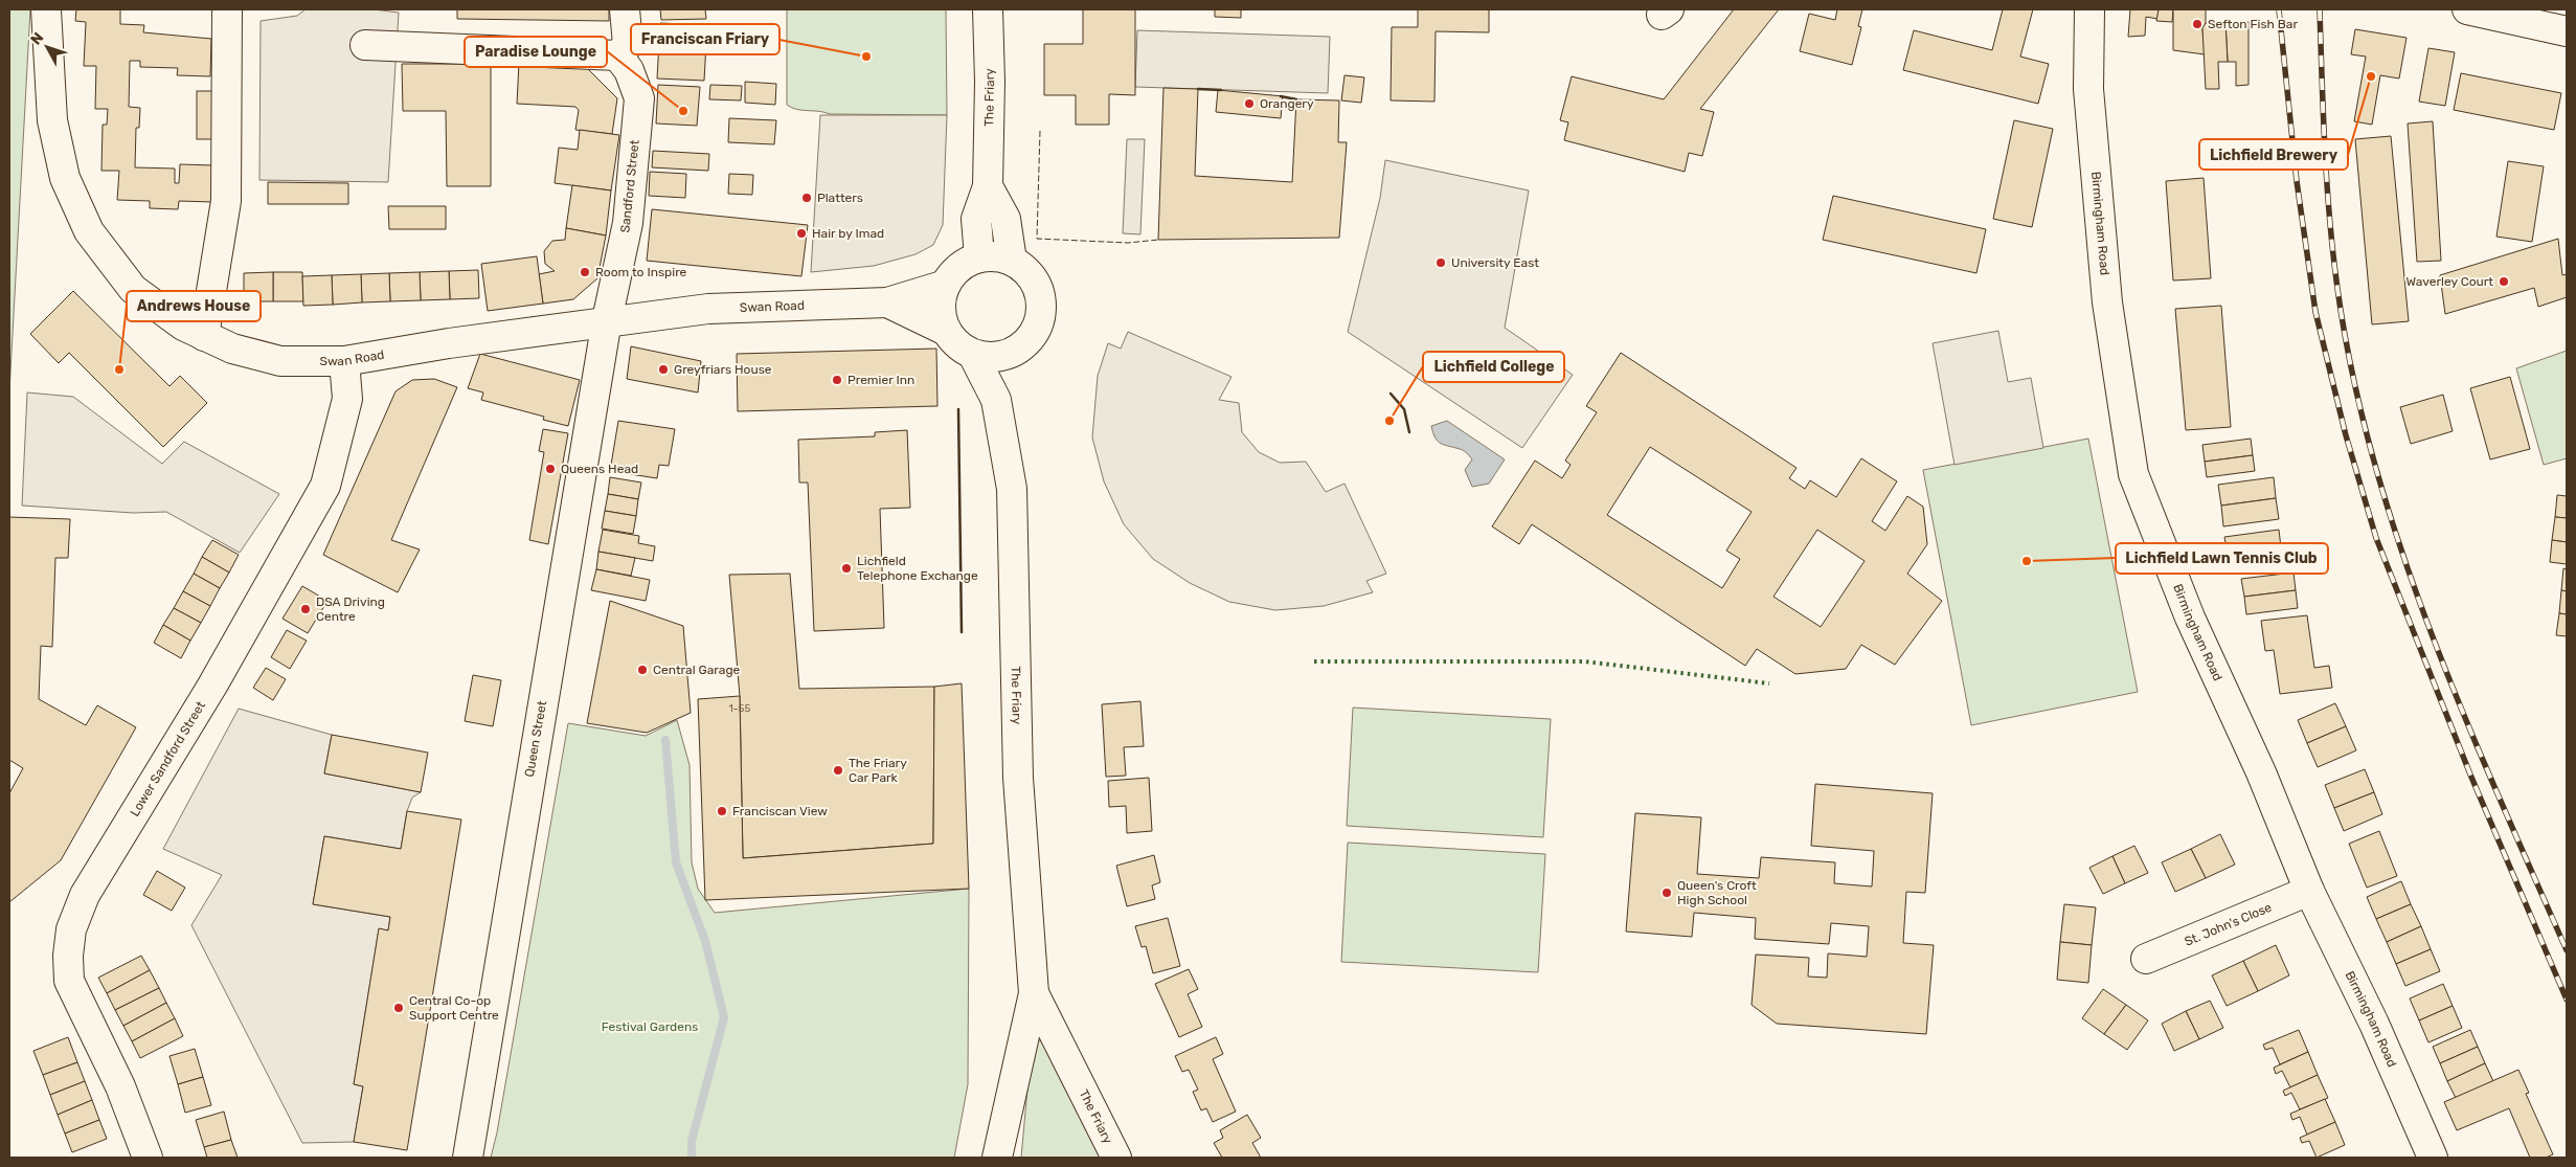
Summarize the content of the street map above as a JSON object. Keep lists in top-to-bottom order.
{
  "streets": {
    "street": [
      "The Friary",
      "Sandford Street",
      "Birmingham Road",
      "Swan Road",
      "Queen Street",
      "Lower Sandford Street",
      "St. John's Close"
    ]
  },
  "crossings": [
    ["The Friary", "Swan Road"],
    ["Sandford Street", "Swan Road"],
    ["Sandford Street", "Queen Street"],
    ["Birmingham Road", "St. John's Close"],
    ["Swan Road", "Queen Street"],
    ["Swan Road", "Lower Sandford Street"]
  ],
  "parks": ["Festival Gardens"],
  "places": [
    "Sefton Fish Bar",
    "Franciscan Friary",
    "Lichfield Brewery",
    "Orangery",
    "Paradise Lounge",
    "Platters",
    "Hair by Imad",
    "University East",
    "Room to Inspire",
    "Waverley Court",
    "Andrews House",
    "Greyfriars House",
    "Premier Inn",
    "Lichfield College",
    "Queens Head",
    "Lichfield Lawn Tennis Club",
    "Lichfield Telephone Exchange",
    "DSA Driving Centre",
    "Central Garage",
    "The Friary Car Park",
    "Franciscan View",
    "Queen's Croft High School",
    "Central Co-op Support Centre"
  ],
  "house_numbers": ["1-55"],
  "north": "top left"
}
